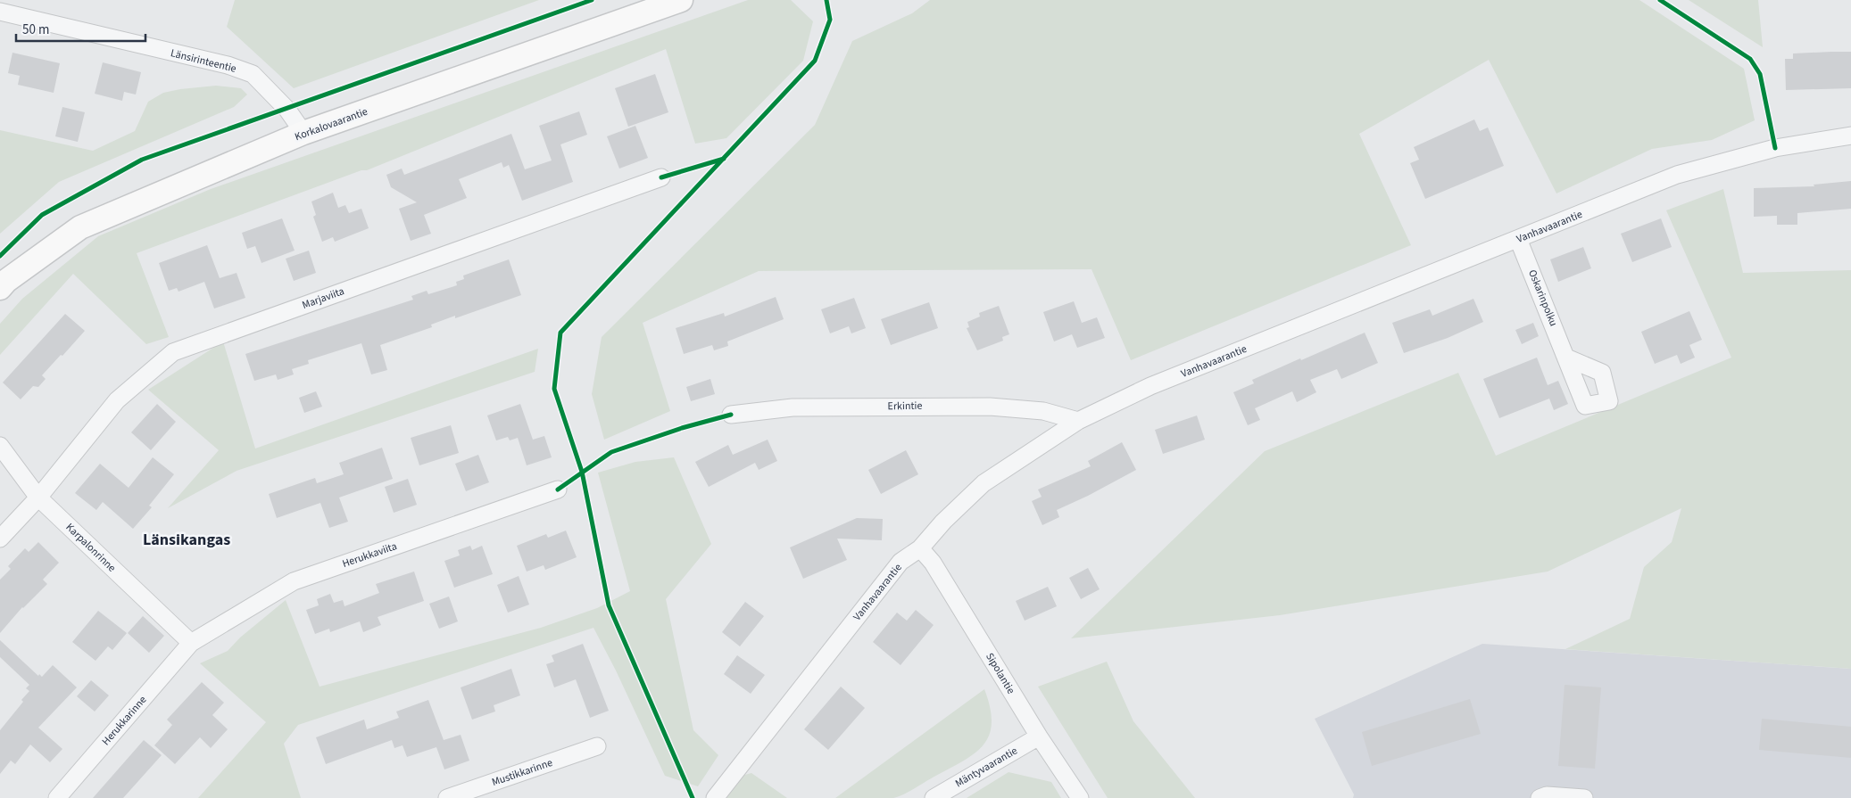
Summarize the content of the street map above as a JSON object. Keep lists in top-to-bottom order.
{
  "streets": {
    "street": [
      "Länsirinteentie",
      "Korkalovaarantie",
      "Vanhavaarantie",
      "Marjaviita",
      "Oskarinpolku",
      "Erkintie",
      "Karpalonrinne",
      "Herukkaviita",
      "Sipolantie",
      "Herukkarinne",
      "Mäntyvaarantie",
      "Mustikkarinne"
    ]
  },
  "crossings": [
    ["Länsirinteentie", "Korkalovaarantie"],
    ["Vanhavaarantie", "Oskarinpolku"],
    ["Vanhavaarantie", "Erkintie"],
    ["Vanhavaarantie", "Sipolantie"],
    ["Marjaviita", "Karpalonrinne"],
    ["Karpalonrinne", "Herukkaviita"],
    ["Karpalonrinne", "Herukkarinne"],
    ["Herukkaviita", "Herukkarinne"],
    ["Sipolantie", "Mäntyvaarantie"]
  ],
  "districts": ["Länsikangas"],
  "scale_bar": "50 m"
}
